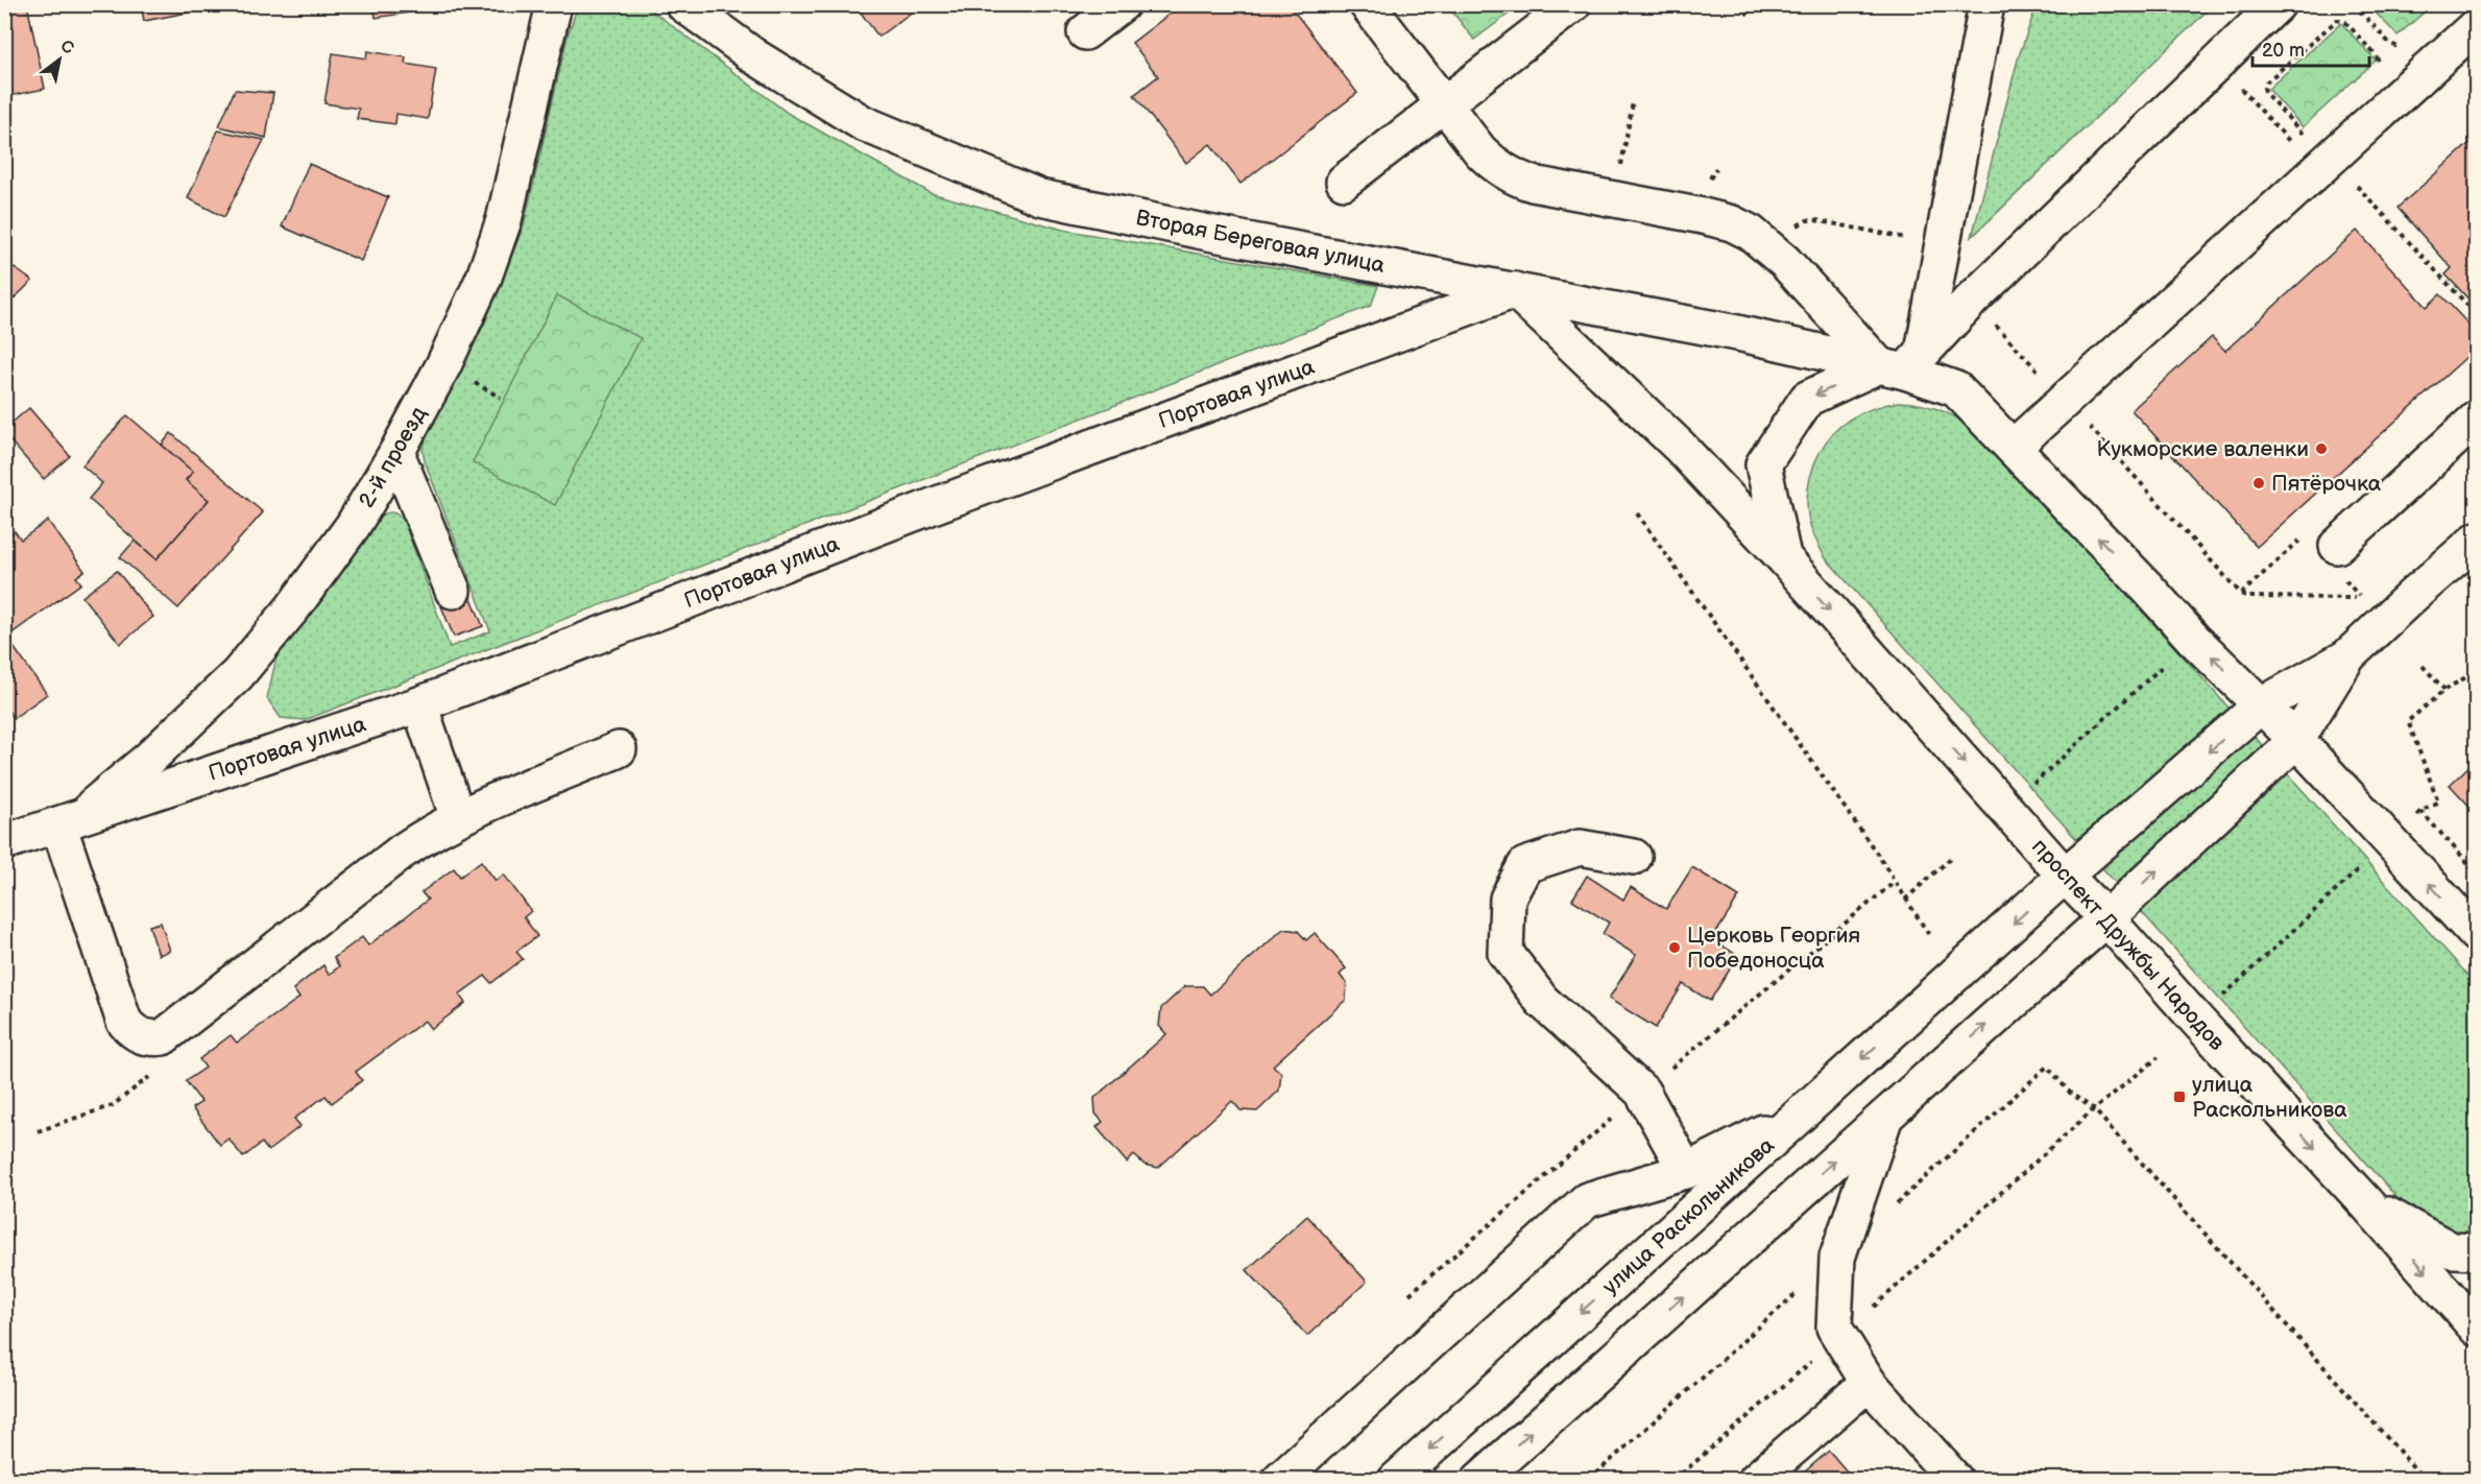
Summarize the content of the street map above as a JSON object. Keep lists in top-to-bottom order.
{
  "streets": {
    "street": [
      "Вторая Береговая улица",
      "Портовая улица",
      "2-й проезд",
      "проспект Дружбы Народов",
      "улица Раскольникова"
    ]
  },
  "crossings": [
    ["Вторая Береговая улица", "Портовая улица"],
    ["Вторая Береговая улица", "проспект Дружбы Народов"],
    ["Портовая улица", "2-й проезд"],
    ["Портовая улица", "проспект Дружбы Народов"],
    ["проспект Дружбы Народов", "улица Раскольникова"]
  ],
  "places": {
    "other": ["Кукморские валенки", "Пятёрочка", "Церковь Георгия Победоносца"],
    "transit": ["улица Раскольникова"]
  },
  "scale_bar": "20 m",
  "north": "top right"
}
